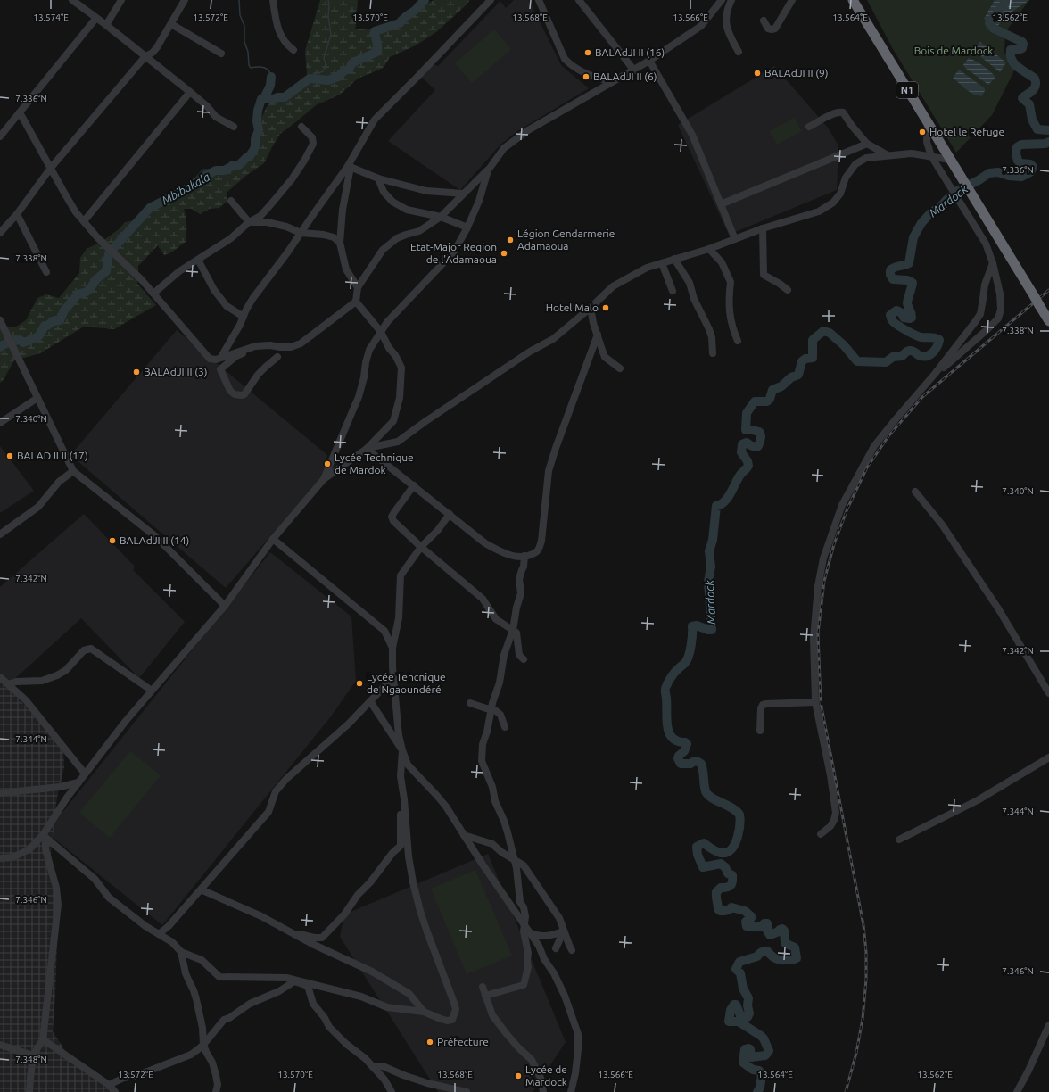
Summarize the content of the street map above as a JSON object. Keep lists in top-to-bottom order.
{
  "streets": {
    "highway": ["N1"]
  },
  "water": ["Mbibakala", "Mardock"],
  "parks": ["Bois de Mardock"],
  "places": [
    "BALAdJI II (16)",
    "BALAdJI II (9)",
    "BALAdJI II (6)",
    "Hotel le Refuge",
    "Légion Gendarmerie Adamaoua",
    "Etat-Major Region de l'Adamaoua",
    "Hotel Malo",
    "BALAdJI II (3)",
    "BALADJI II (17)",
    "Lycée Technique de Mardok",
    "BALAdJI II (14)",
    "Lycée Tehcnique de Ngaoundéré",
    "Préfecture",
    "Lycée de Mardock"
  ],
  "coordinates": [
    "13.574°E",
    "13.572°E",
    "13.570°E",
    "13.568°E",
    "13.566°E",
    "13.564°E",
    "13.562°E",
    "7.336°N",
    "7.338°N",
    "7.340°N",
    "7.342°N",
    "7.344°N",
    "7.346°N",
    "7.348°N"
  ]
}
